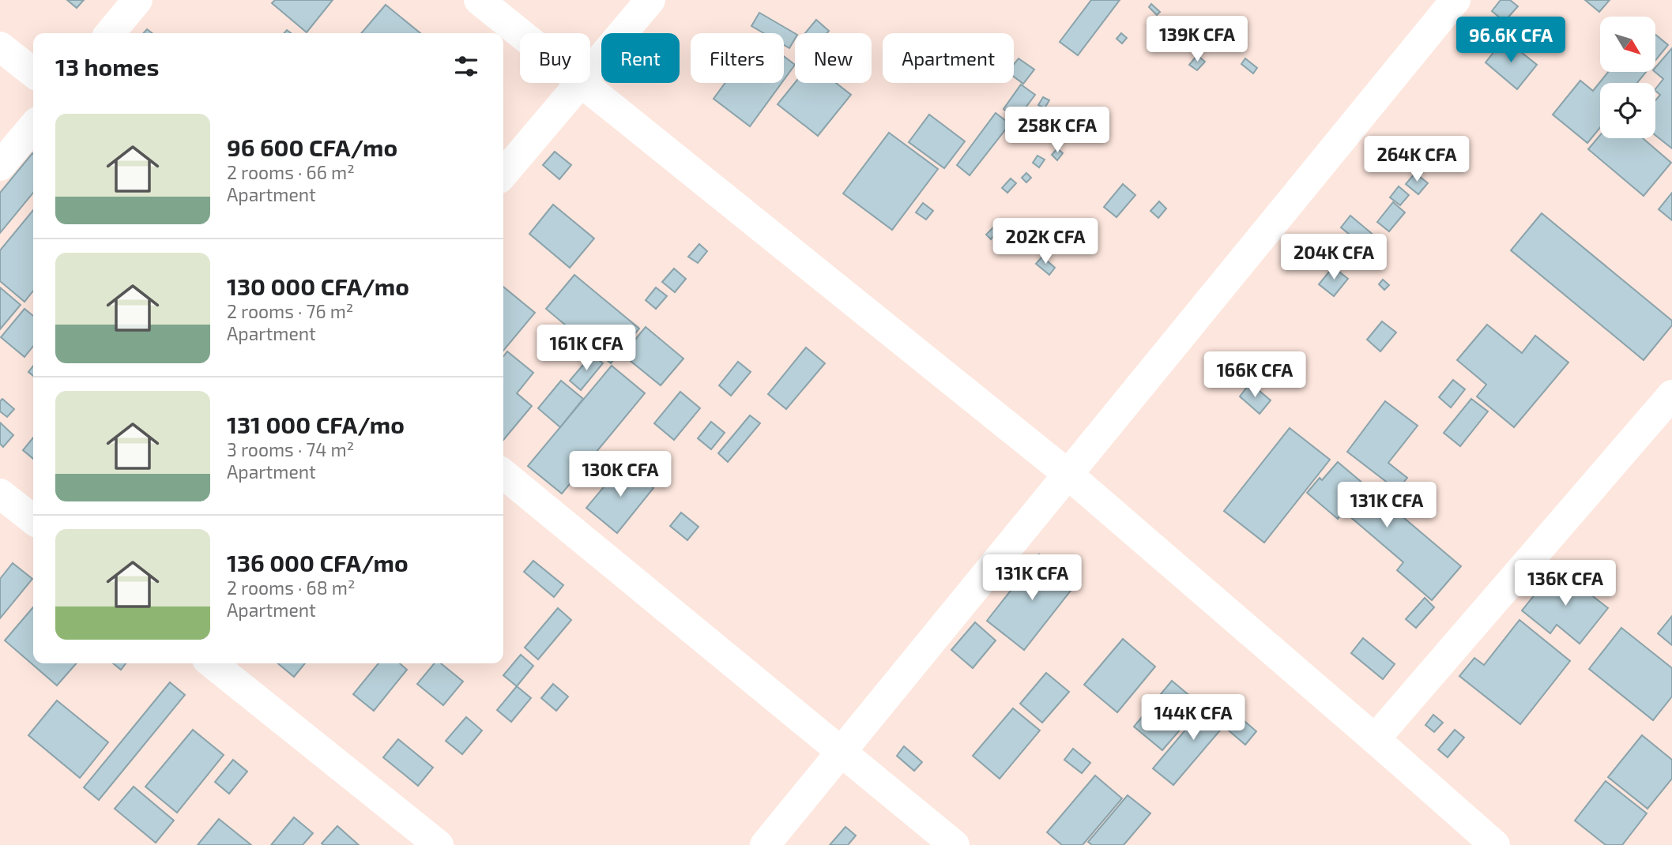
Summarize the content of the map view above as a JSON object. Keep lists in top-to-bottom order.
{
  "north": "bottom right",
  "page": {
    "price": [
      "139K CFA",
      "96.6K CFA",
      "258K CFA",
      "264K CFA",
      "202K CFA",
      "204K CFA",
      "161K CFA",
      "166K CFA",
      "130K CFA",
      "131K CFA",
      "131K CFA",
      "136K CFA",
      "144K CFA"
    ],
    "chip": [
      "Buy",
      "Rent",
      "Filters",
      "New",
      "Apartment"
    ],
    "heading": "13 homes",
    "list": [
      {
        "name": "96 600 CFA/mo",
        "note": "2 rooms · 66 m² · Apartment"
      },
      {
        "name": "130 000 CFA/mo",
        "note": "2 rooms · 76 m² · Apartment"
      },
      {
        "name": "131 000 CFA/mo",
        "note": "3 rooms · 74 m² · Apartment"
      },
      {
        "name": "136 000 CFA/mo",
        "note": "2 rooms · 68 m² · Apartment"
      }
    ]
  }
}
